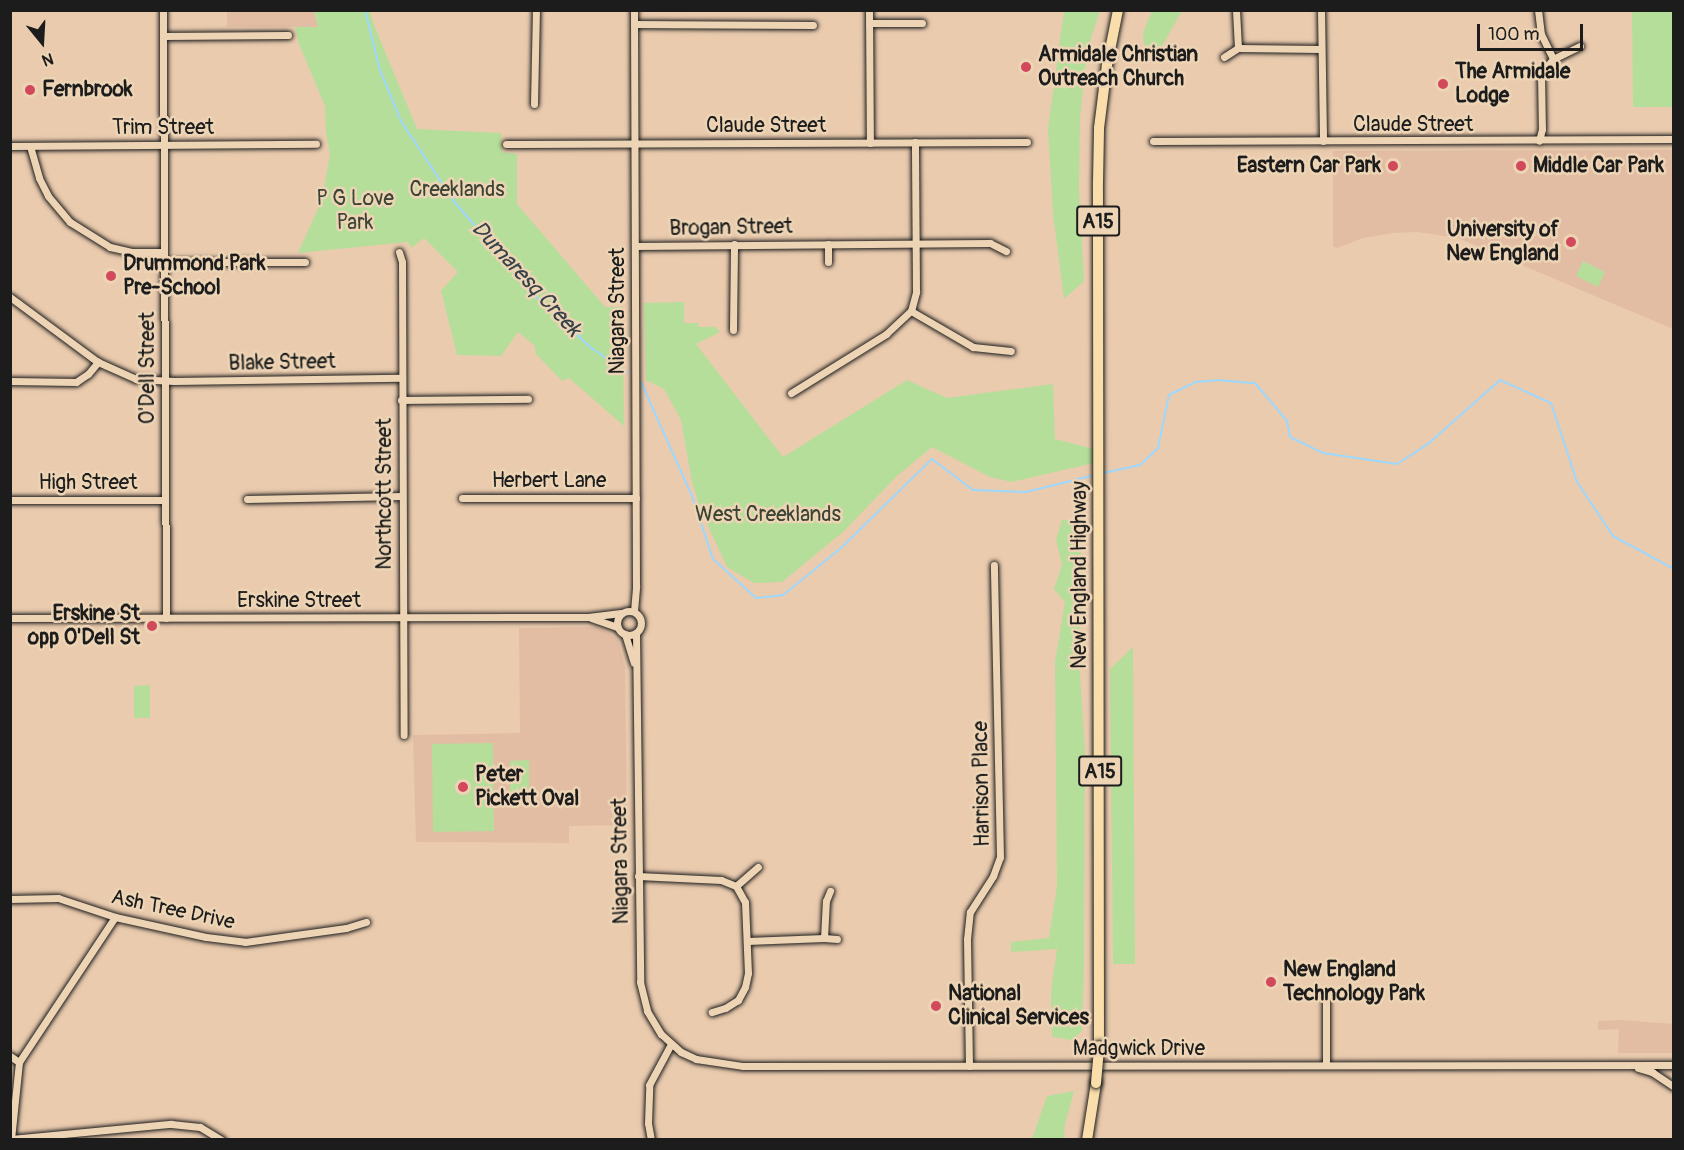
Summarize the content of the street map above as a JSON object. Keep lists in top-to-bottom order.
{
  "streets": {
    "highway": ["A15", "New England Highway"],
    "street": [
      "Claude Street",
      "Trim Street",
      "Brogan Street",
      "Niagara Street",
      "Blake Street",
      "O'Dell Street",
      "Herbert Lane",
      "High Street",
      "Northcott Street",
      "Erskine Street",
      "Harrison Place",
      "Ash Tree Drive",
      "Madgwick Drive"
    ]
  },
  "crossings": [
    ["Claude Street", "Niagara Street"],
    ["Trim Street", "O'Dell Street"],
    ["Brogan Street", "Niagara Street"],
    ["Niagara Street", "Herbert Lane"],
    ["Niagara Street", "Erskine Street"],
    ["Niagara Street", "Madgwick Drive"],
    ["Blake Street", "O'Dell Street"],
    ["Blake Street", "Northcott Street"],
    ["O'Dell Street", "High Street"],
    ["O'Dell Street", "Erskine Street"],
    ["Northcott Street", "Erskine Street"],
    ["Harrison Place", "Madgwick Drive"]
  ],
  "water": ["Dumaresq Creek"],
  "parks": ["Creeklands", "P G Love Park", "West Creeklands"],
  "places": [
    "Armidale Christian Outreach Church",
    "The Armidale Lodge",
    "Fernbrook",
    "Eastern Car Park",
    "Middle Car Park",
    "University of New England",
    "Drummond Park Pre-School",
    "Erskine St opp O'Dell St",
    "Peter Pickett Oval",
    "New England Technology Park",
    "National Clinical Services"
  ],
  "scale_bar": "100 m",
  "north": "bottom"
}
